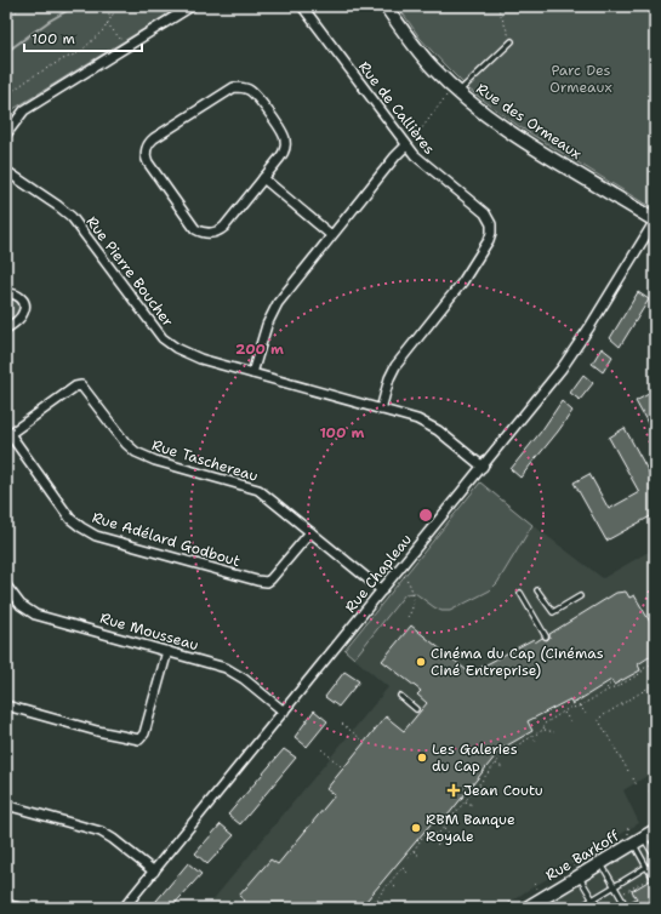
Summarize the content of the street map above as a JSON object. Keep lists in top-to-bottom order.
{
  "streets": {
    "street": [
      "Rue de Callières",
      "Rue des Ormeaux",
      "Rue Pierre Boucher",
      "Rue Taschereau",
      "Rue Adélard Godbout",
      "Rue Chapleau",
      "Rue Mousseau",
      "Rue Barkoff"
    ]
  },
  "crossings": [
    ["Rue de Callières", "Rue Pierre Boucher"],
    ["Rue des Ormeaux", "Rue Chapleau"],
    ["Rue Pierre Boucher", "Rue Chapleau"],
    ["Rue Taschereau", "Rue Adélard Godbout"],
    ["Rue Taschereau", "Rue Chapleau"],
    ["Rue Chapleau", "Rue Mousseau"]
  ],
  "parks": ["Parc Des Ormeaux"],
  "places": {
    "other": ["Cinéma du Cap (Cinémas Ciné Entreprise)", "Les Galeries du Cap", "RBM Banque Royale"],
    "health": ["Jean Coutu"]
  },
  "scale_bar": "100 m",
  "rings": ["200 m", "100 m"]
}
